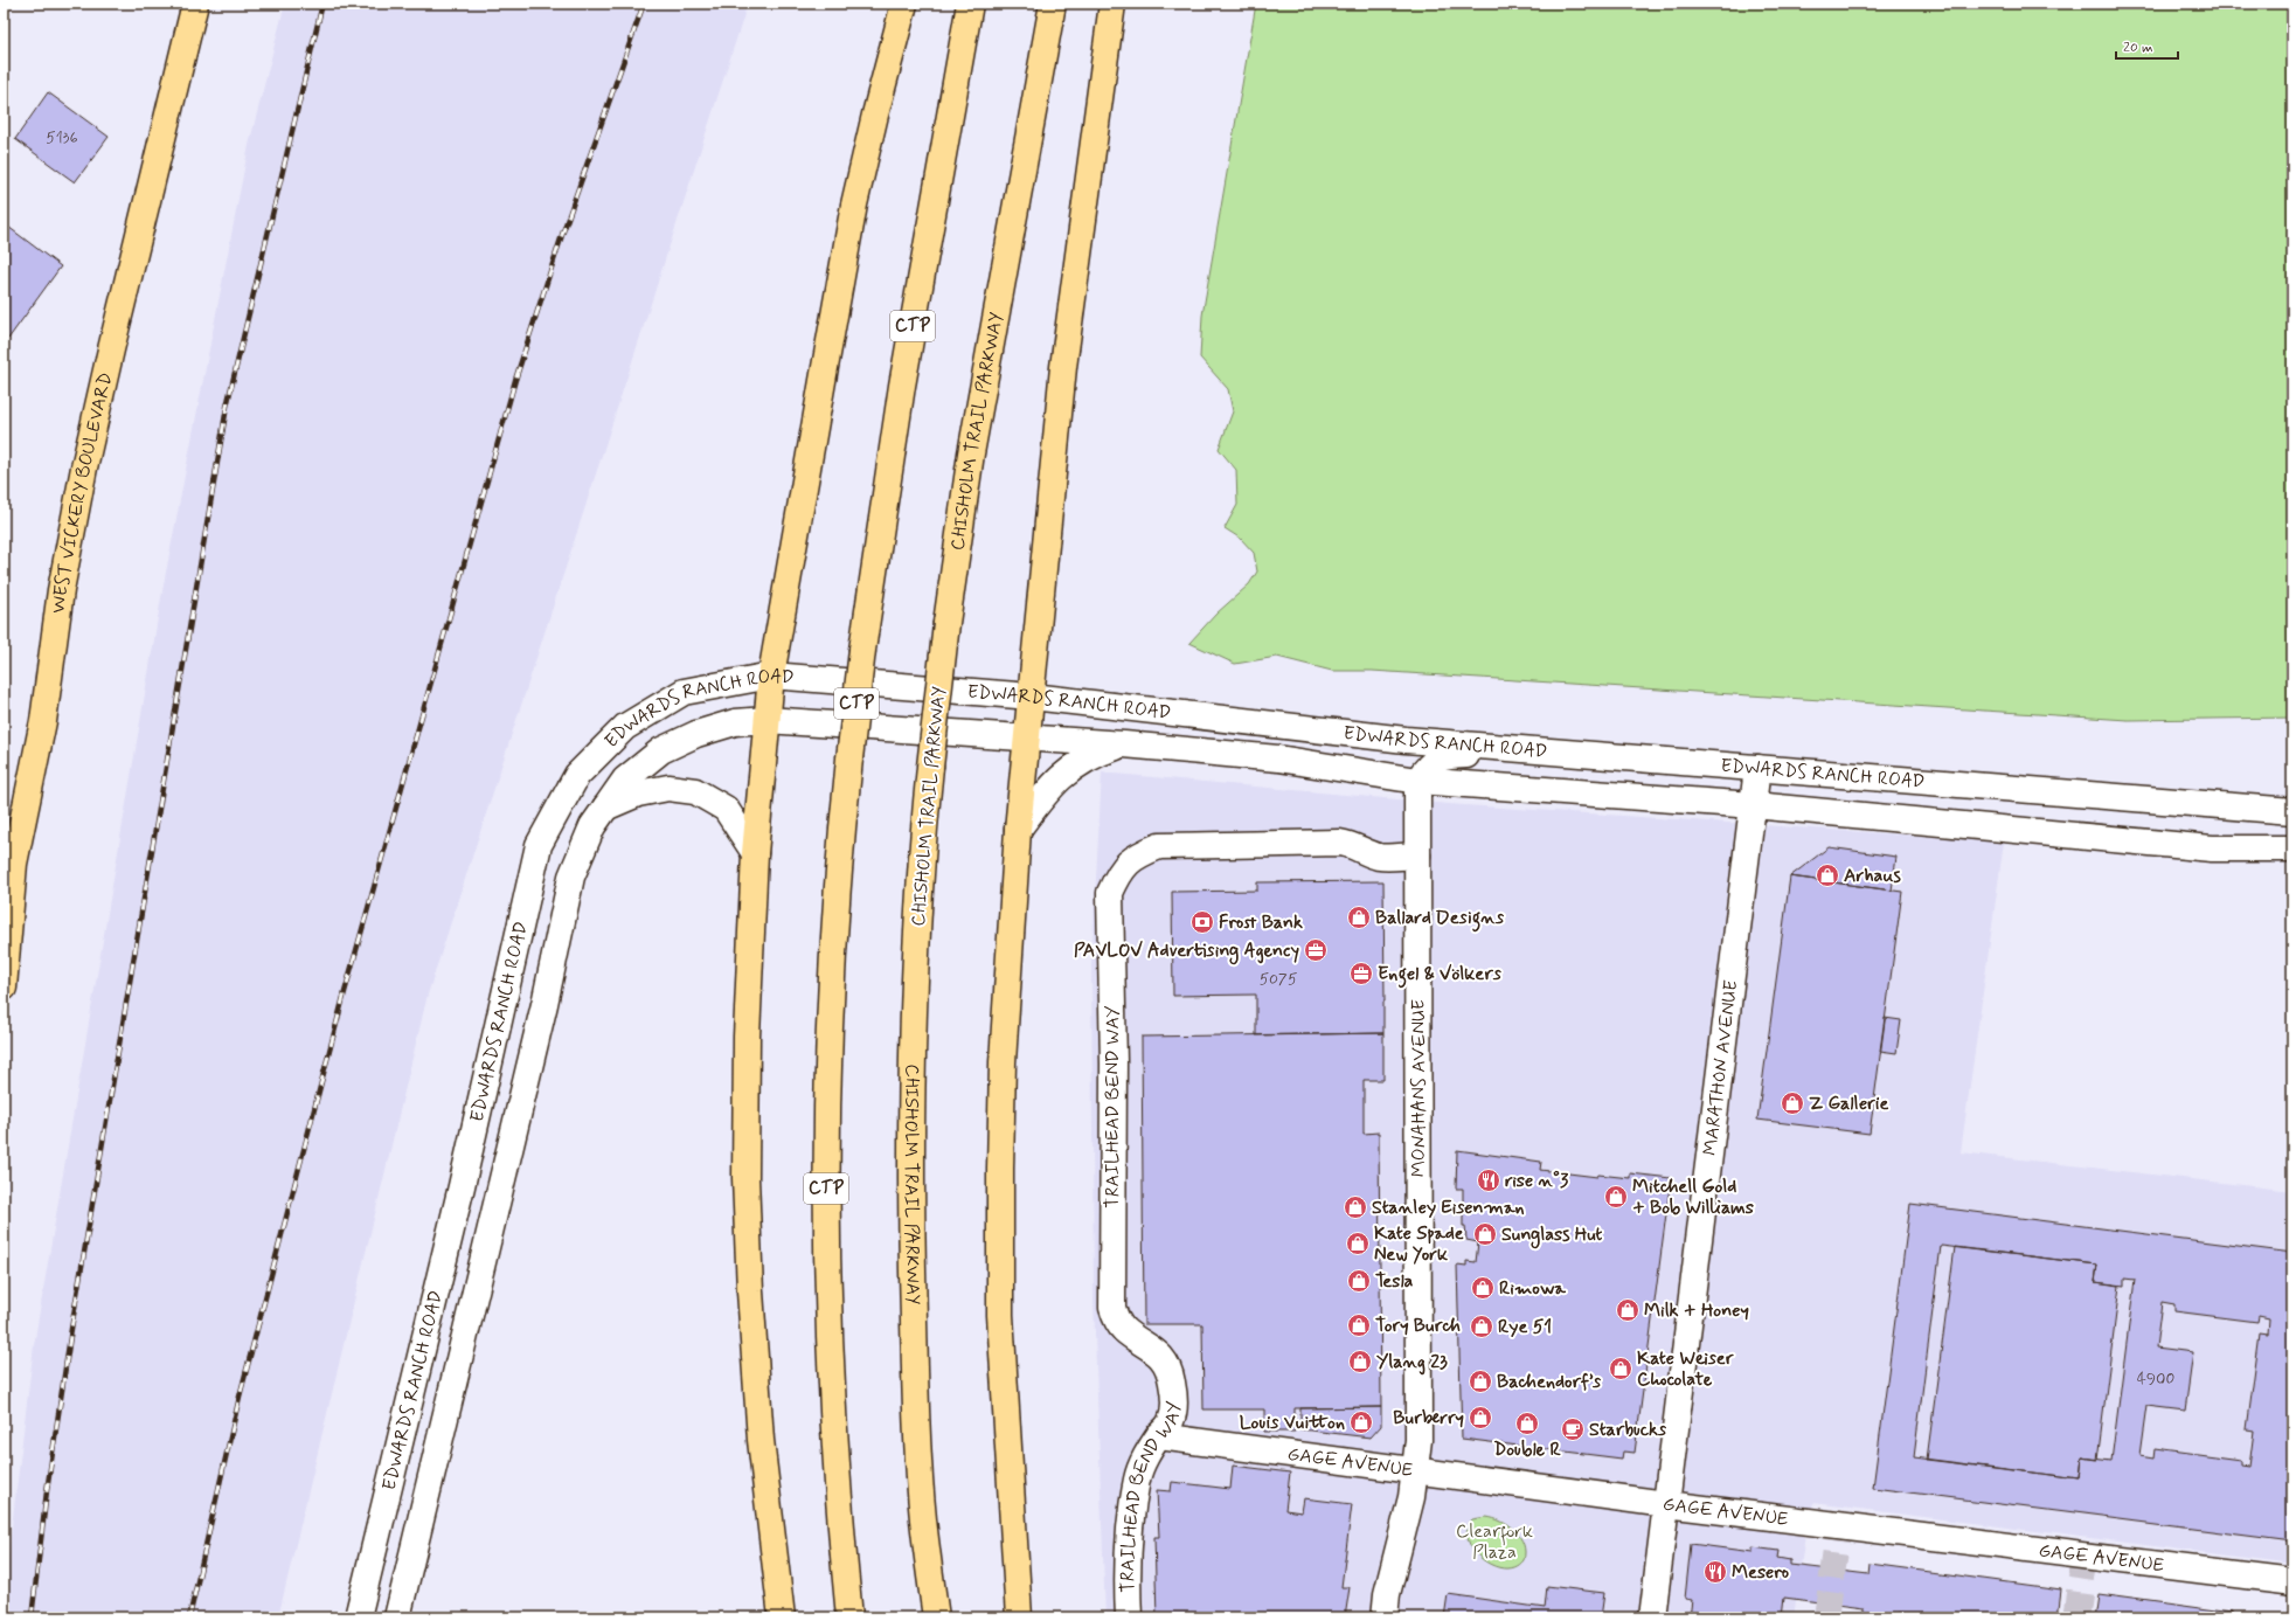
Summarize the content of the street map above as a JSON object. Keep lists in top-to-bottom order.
{
  "streets": {
    "main road": ["CTP", "CHISHOLM TRAIL PARKWAY", "WEST VICKERY BOULEVARD"],
    "street": [
      "EDWARDS RANCH ROAD",
      "MARATHON AVENUE",
      "MONAHANS AVENUE",
      "TRAILHEAD BEND WAY",
      "GAGE AVENUE"
    ]
  },
  "crossings": [
    ["EDWARDS RANCH ROAD", "MARATHON AVENUE"],
    ["EDWARDS RANCH ROAD", "MONAHANS AVENUE"],
    ["MARATHON AVENUE", "GAGE AVENUE"],
    ["MONAHANS AVENUE", "TRAILHEAD BEND WAY"],
    ["MONAHANS AVENUE", "GAGE AVENUE"],
    ["TRAILHEAD BEND WAY", "GAGE AVENUE"]
  ],
  "parks": ["Clearfork Plaza"],
  "places": {
    "shop": [
      "Arhaus",
      "Ballard Designs",
      "Z Gallerie",
      "Mitchell Gold + Bob Williams",
      "Stanley Eisenman",
      "Sunglass Hut",
      "Kate Spade New York",
      "Tesla",
      "Rimowa",
      "Milk + Honey",
      "Tory Burch",
      "Rye 51",
      "Ylang 23",
      "Kate Weiser Chocolate",
      "Bachendorf’s",
      "Burberry",
      "Louis Vuitton",
      "Double R"
    ],
    "bank": ["Frost Bank"],
    "office": ["PAVLOV Advertising Agency", "Engel & Völkers"],
    "restaurant": ["rise n°3", "Mesero"],
    "cafe": ["Starbucks"]
  },
  "house_numbers": ["5136", "5075", "4900"],
  "scale_bar": "20 m"
}
